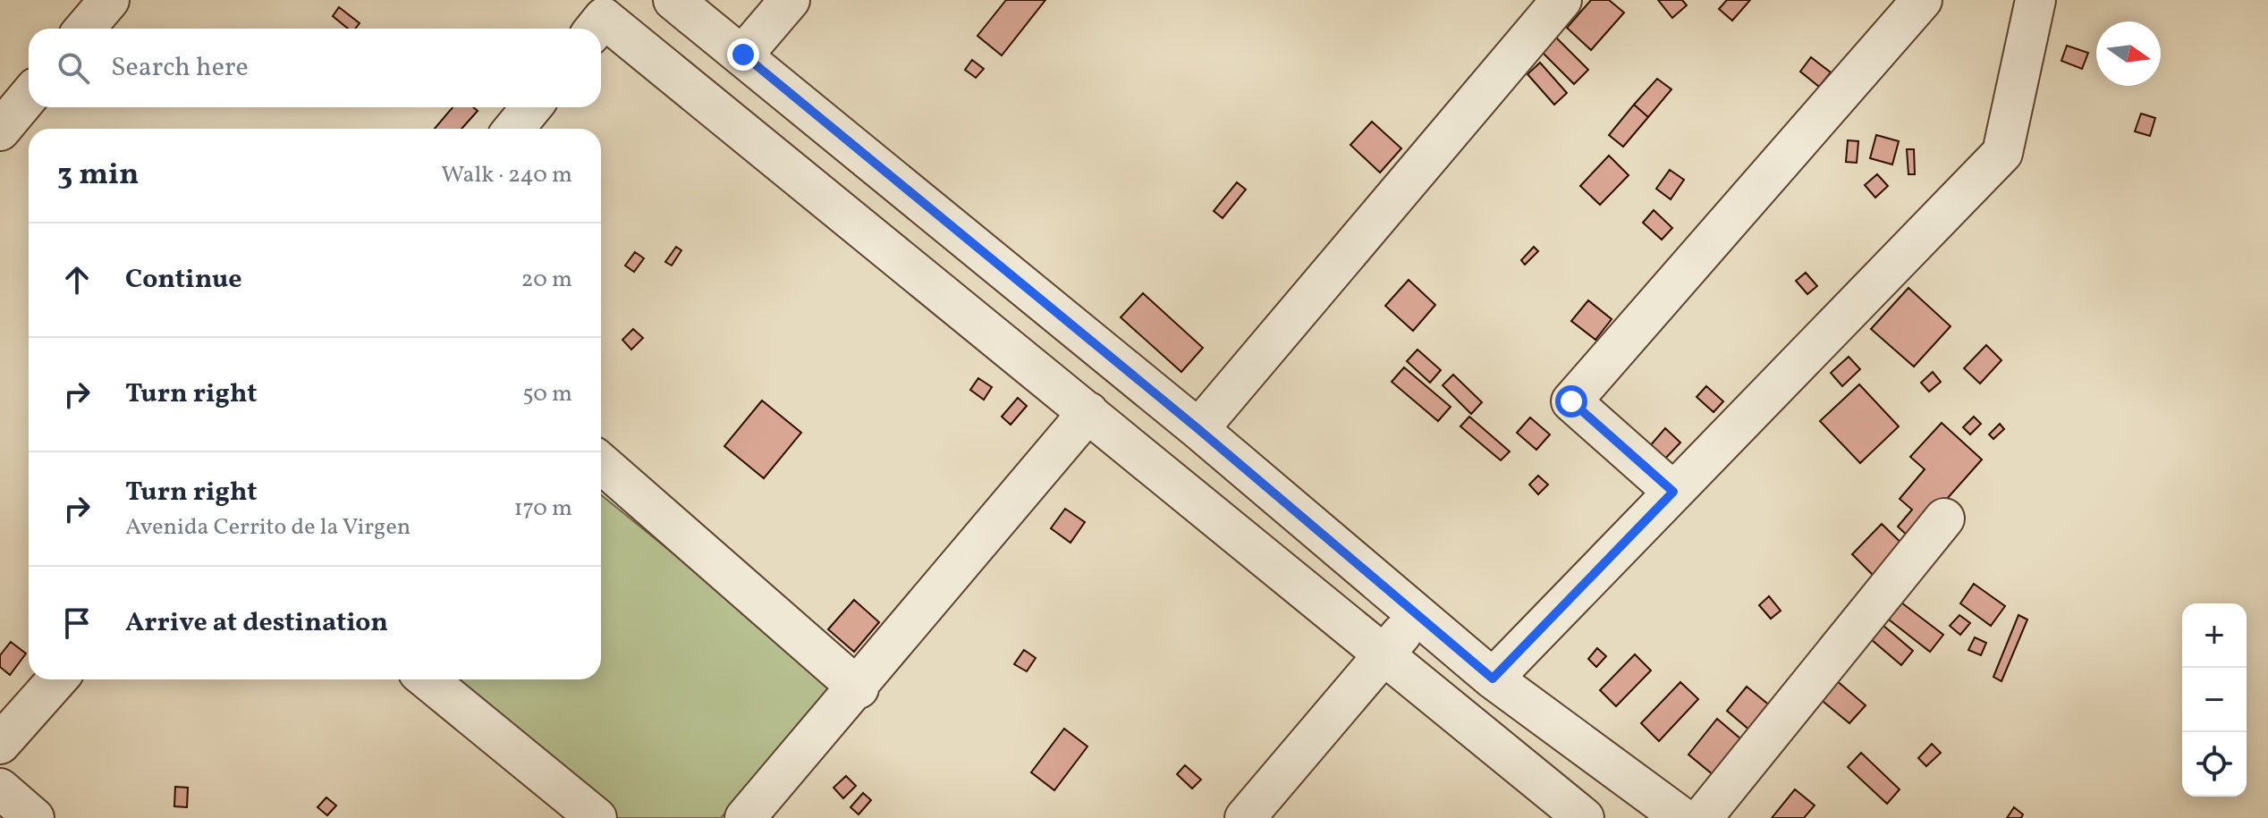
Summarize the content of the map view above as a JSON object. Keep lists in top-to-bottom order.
{
  "north": "right",
  "page": {
    "search": "Search here",
    "heading": ["3 min", "Walk · 240 m"],
    "list": [
      ["Continue", "20 m"],
      ["Turn right", "50 m"],
      ["Turn right", "Avenida Cerrito de la Virgen", "170 m"],
      "Arrive at destination"
    ],
    "map_buttons": ["+", "−"]
  }
}
